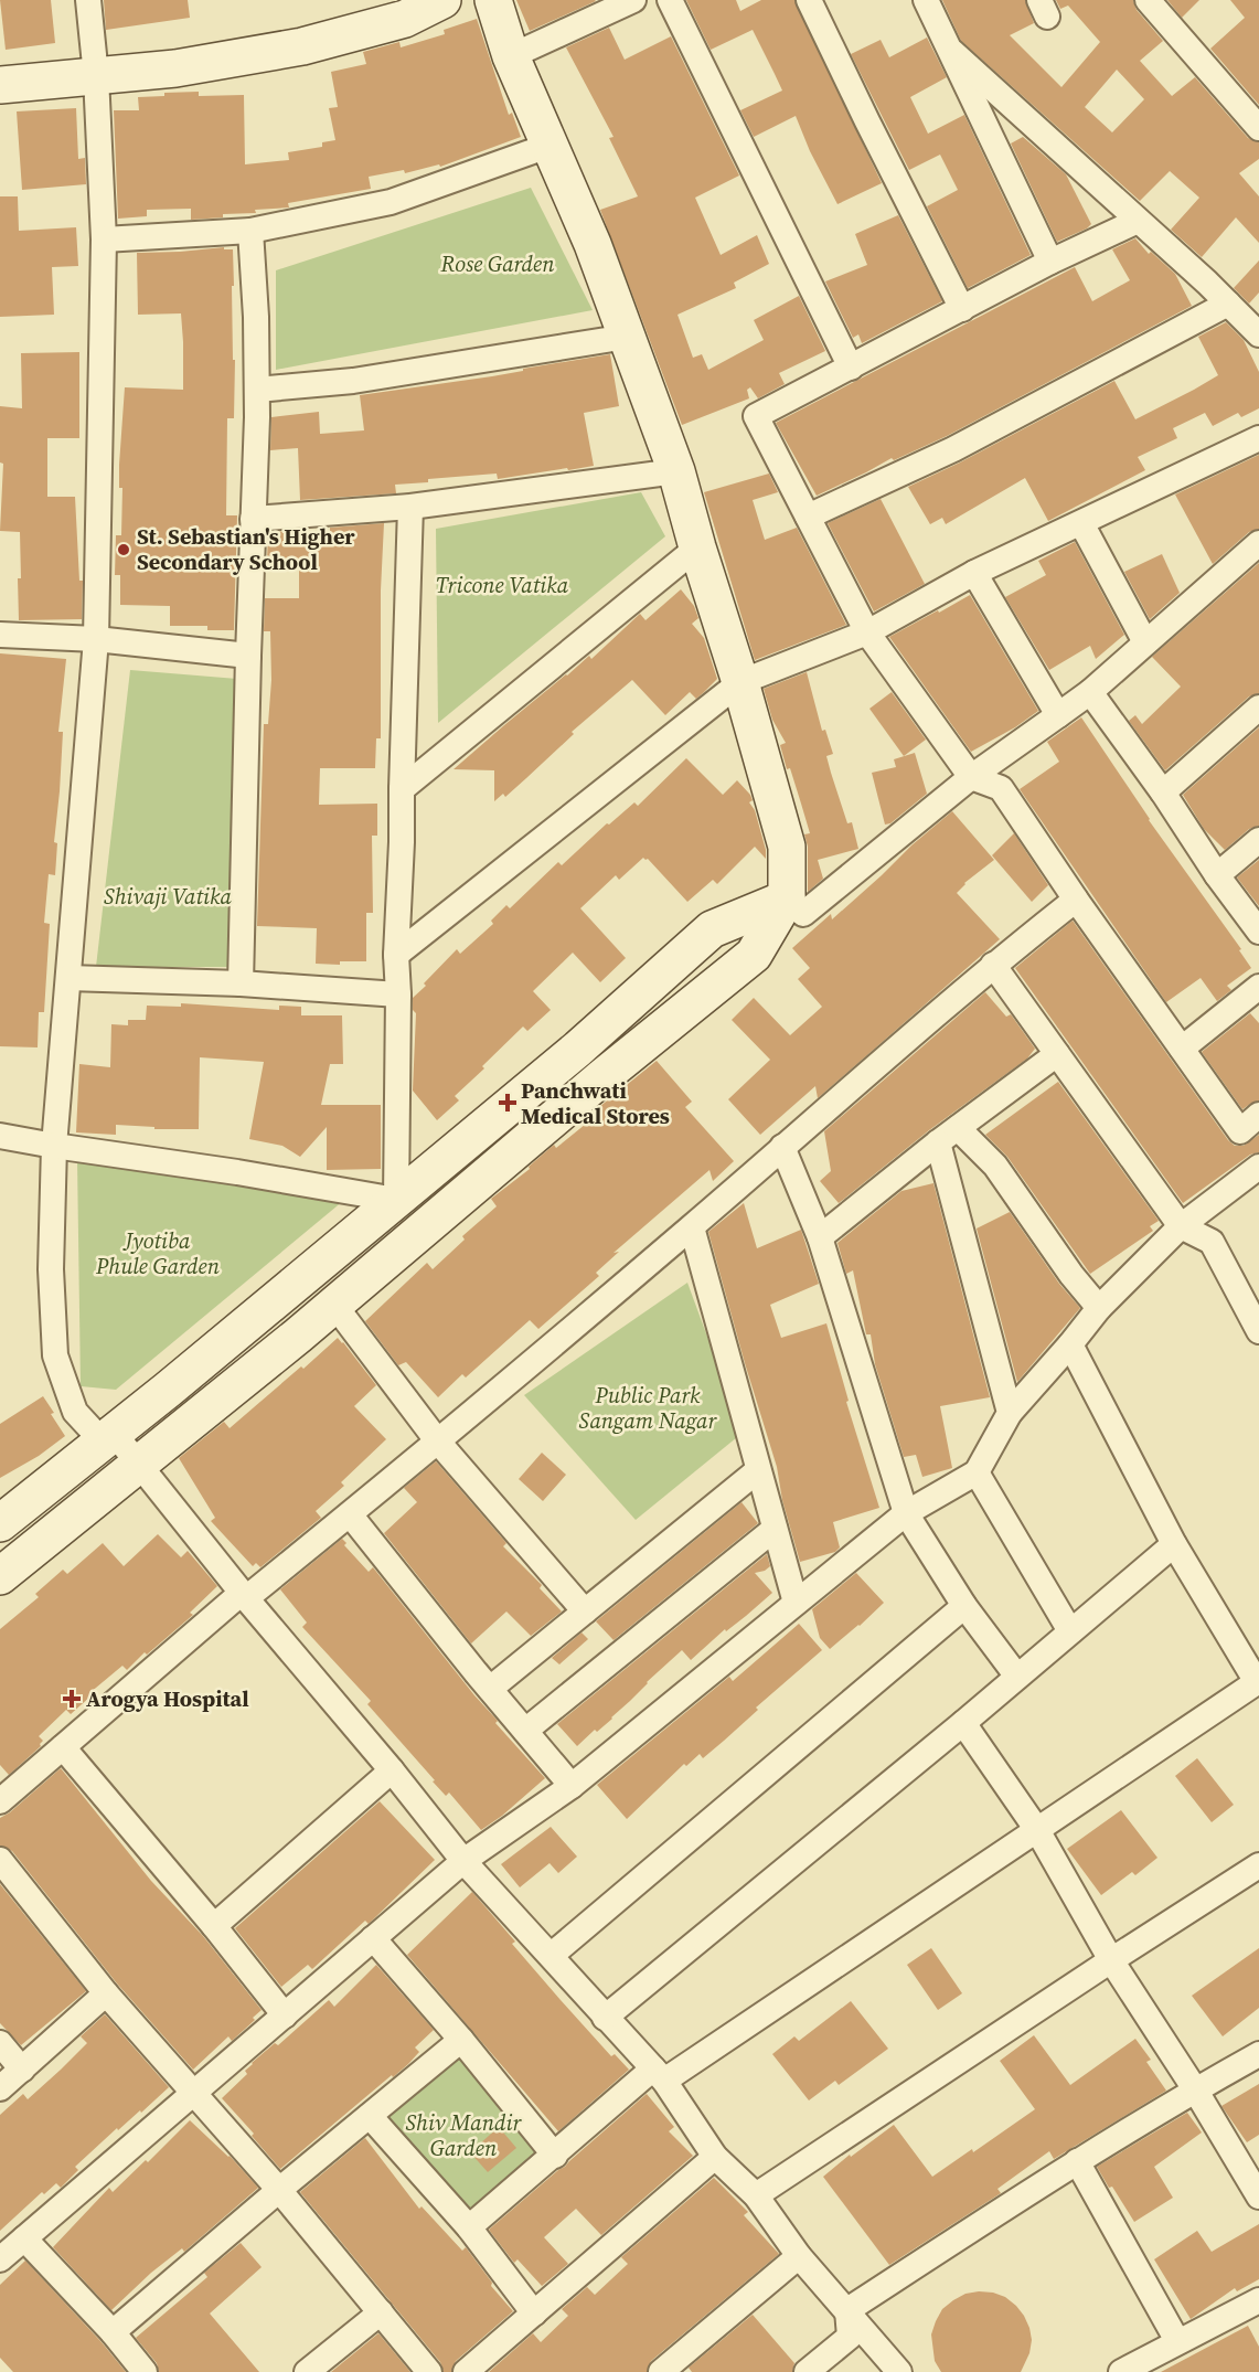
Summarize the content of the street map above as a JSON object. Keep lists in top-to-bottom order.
{
  "parks": [
    "Rose Garden",
    "Tricone Vatika",
    "Shivaji Vatika",
    "Jyotiba Phule Garden",
    "Public Park Sangam Nagar",
    "Shiv Mandir Garden"
  ],
  "places": {
    "other": ["St. Sebastian's Higher Secondary School"],
    "health": ["Panchwati Medical Stores", "Arogya Hospital"]
  }
}
